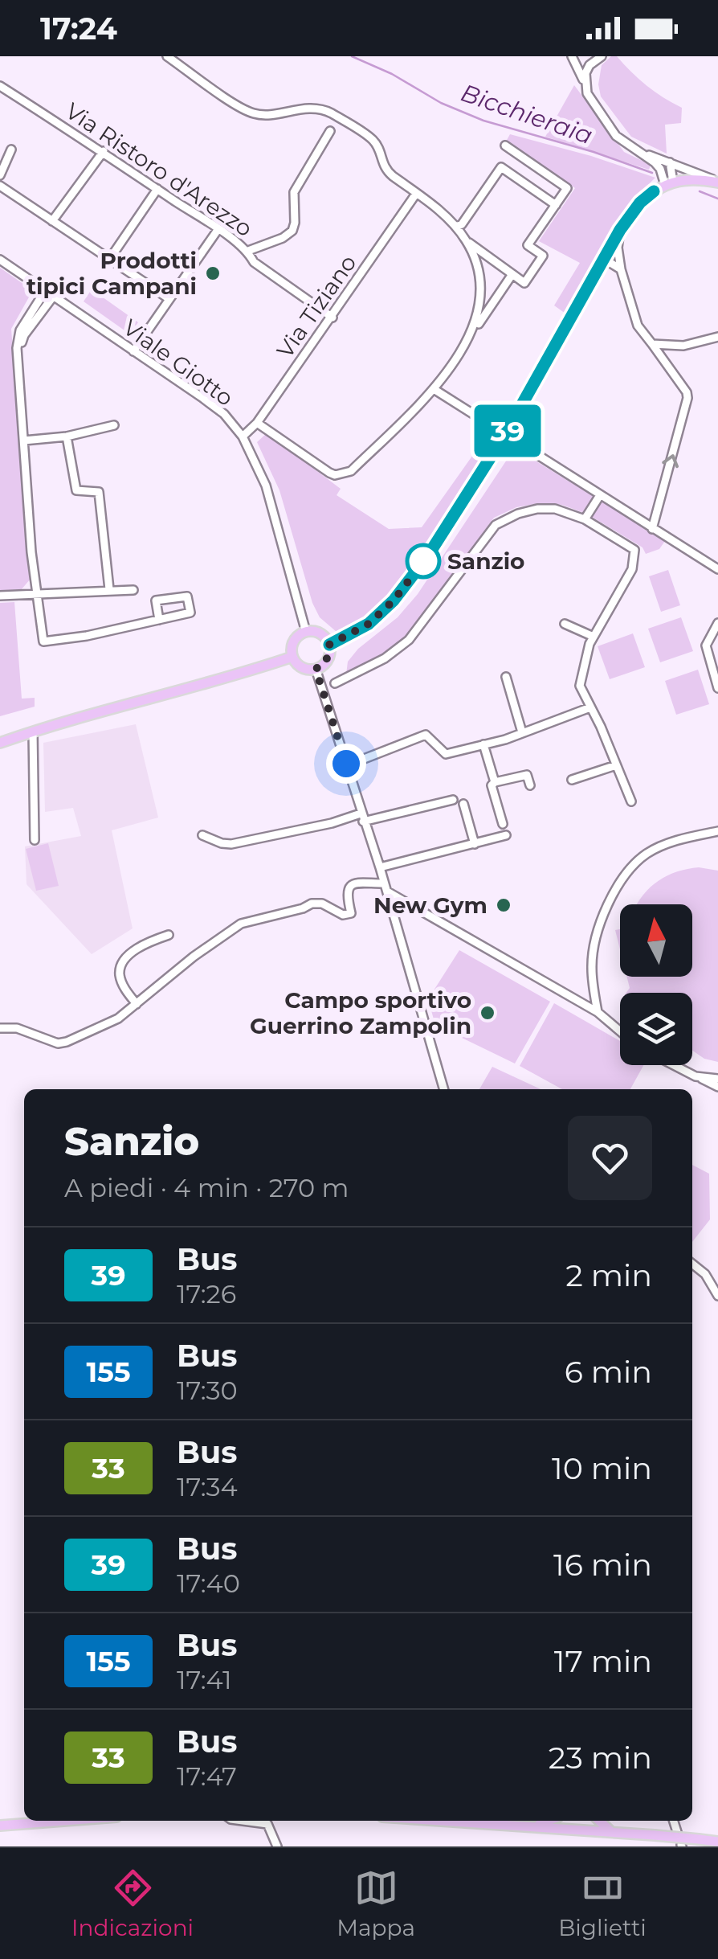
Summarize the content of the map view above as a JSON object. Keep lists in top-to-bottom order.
{
  "streets": {
    "street": ["Via Ristoro d'Arezzo", "Via Tiziano", "Viale Giotto"]
  },
  "crossings": [
    ["Via Ristoro d'Arezzo", "Via Tiziano"],
    ["Via Tiziano", "Viale Giotto"]
  ],
  "water": ["Bicchieraia"],
  "places": [
    "Prodotti tipici Campani",
    "Sanzio",
    "New Gym",
    "Campo sportivo Guerrino Zampolin"
  ],
  "lines": ["bus line 39"],
  "north": "top",
  "page": {
    "status": "17:24",
    "on_map": "39",
    "heading": ["Sanzio", "A piedi · 4 min · 270 m"],
    "list": [
      {
        "mark": "39",
        "name": "Bus",
        "note": "17:26",
        "value": "2 min"
      },
      {
        "mark": "155",
        "name": "Bus",
        "note": "17:30",
        "value": "6 min"
      },
      {
        "mark": "33",
        "name": "Bus",
        "note": "17:34",
        "value": "10 min"
      },
      {
        "mark": "39",
        "name": "Bus",
        "note": "17:40",
        "value": "16 min"
      },
      {
        "mark": "155",
        "name": "Bus",
        "note": "17:41",
        "value": "17 min"
      },
      {
        "mark": "33",
        "name": "Bus",
        "note": "17:47",
        "value": "23 min"
      }
    ],
    "tabs": ["Indicazioni", "Mappa", "Biglietti"]
  }
}
